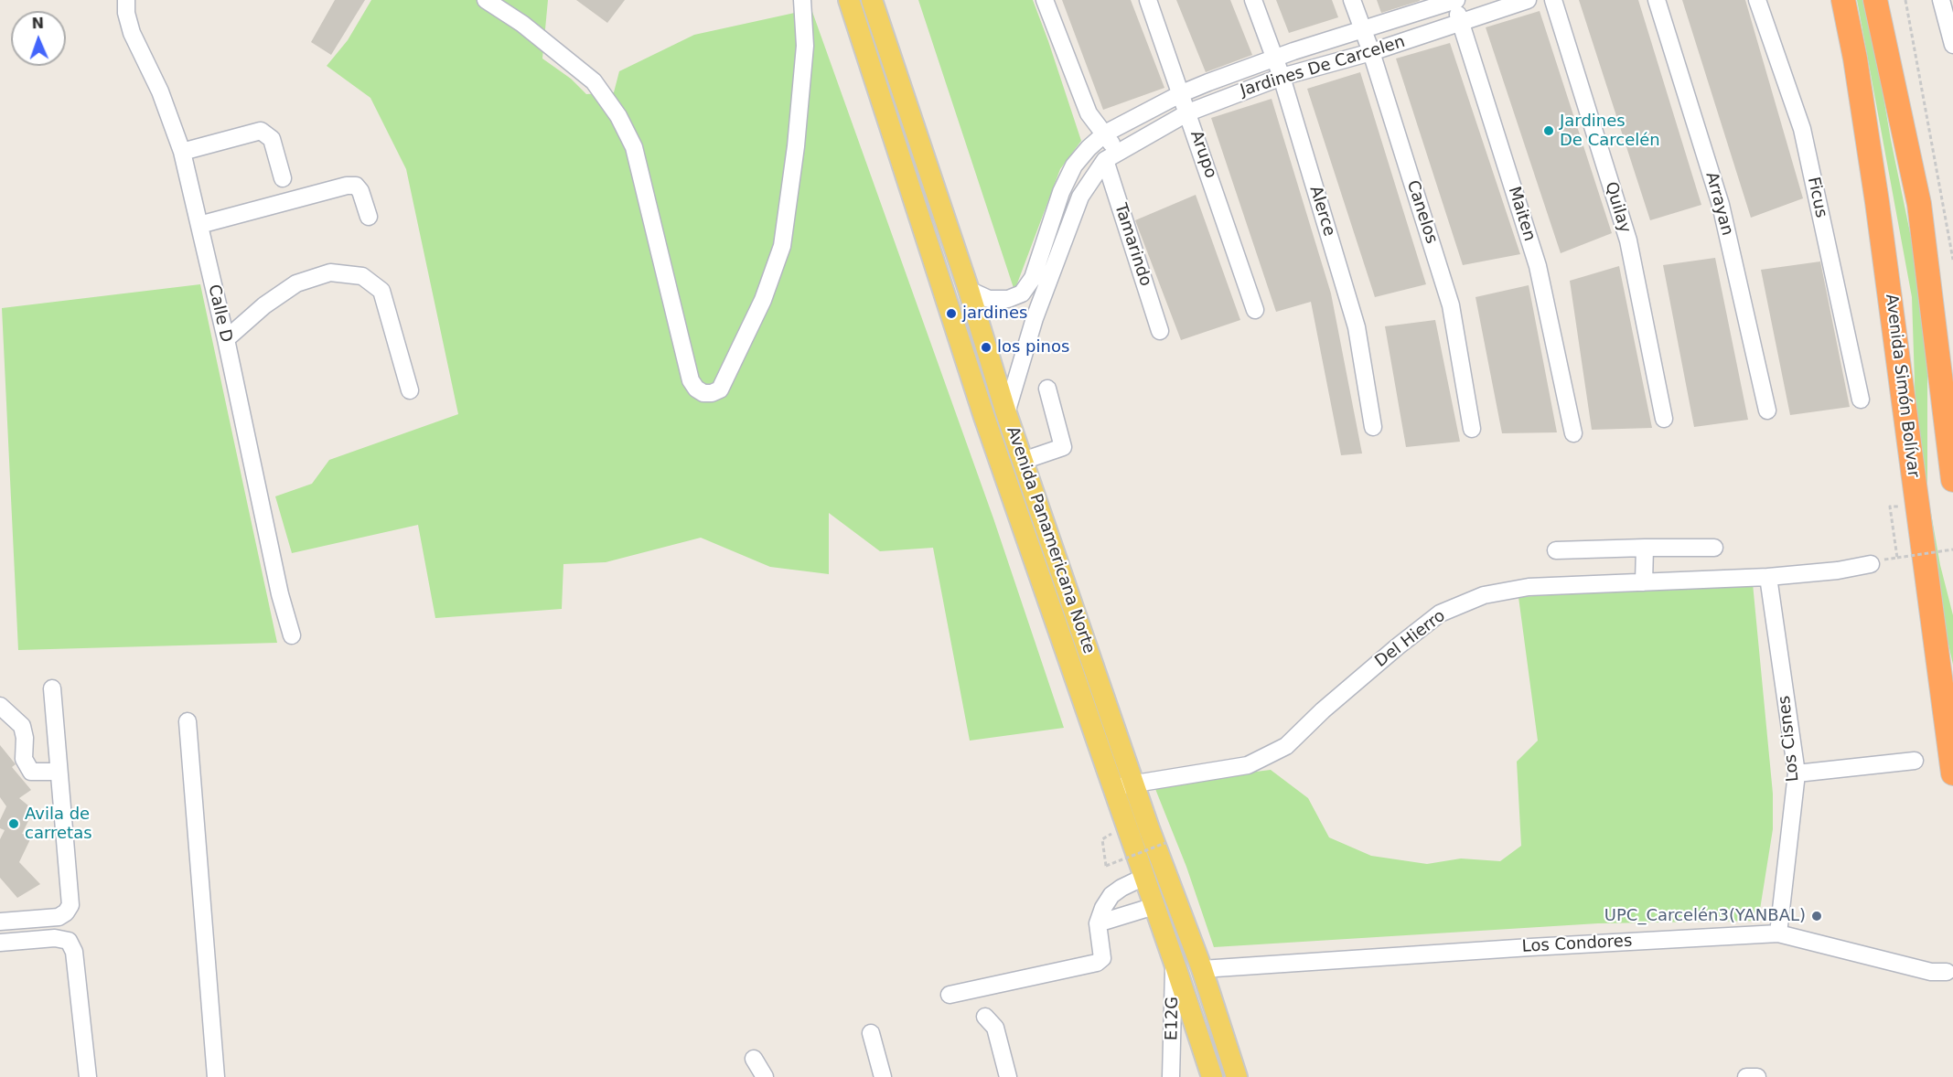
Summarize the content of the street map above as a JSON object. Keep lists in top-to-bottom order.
{
  "streets": {
    "highway": ["Avenida Simón Bolívar"],
    "main road": ["Avenida Panamericana Norte"],
    "street": [
      "Jardines De Carcelen",
      "Arupo",
      "Ficus",
      "Arrayan",
      "Quilay",
      "Alerce",
      "Canelos",
      "Maiten",
      "Tamarindo",
      "Calle D",
      "Del Hierro",
      "Los Cisnes",
      "Los Condores",
      "E12G"
    ]
  },
  "crossings": [
    ["Jardines De Carcelen", "Arupo"],
    ["Jardines De Carcelen", "Alerce"],
    ["Jardines De Carcelen", "Canelos"],
    ["Jardines De Carcelen", "Maiten"],
    ["Jardines De Carcelen", "Tamarindo"],
    ["Jardines De Carcelen", "Avenida Panamericana Norte"],
    ["Avenida Panamericana Norte", "Del Hierro"],
    ["Avenida Panamericana Norte", "Los Condores"],
    ["Avenida Panamericana Norte", "E12G"],
    ["Del Hierro", "Los Cisnes"],
    ["Los Cisnes", "Los Condores"]
  ],
  "places": [
    "Jardines De Carcelén",
    "jardines",
    "los pinos",
    "Avila de carretas",
    "UPC_Carcelén3(YANBAL)"
  ],
  "north": "top"
}
